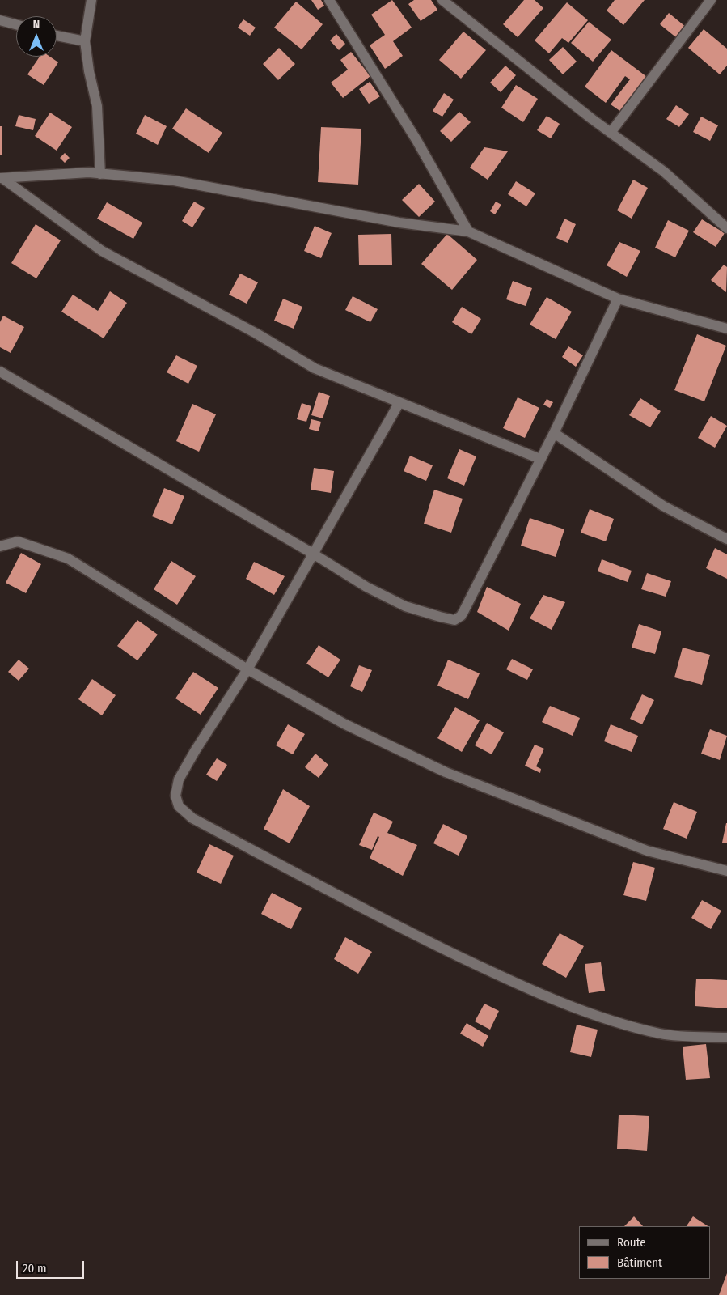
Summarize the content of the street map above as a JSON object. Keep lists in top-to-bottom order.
{
  "legend": ["Route", "Bâtiment"],
  "scale_bar": "20 m",
  "north": "top"
}
